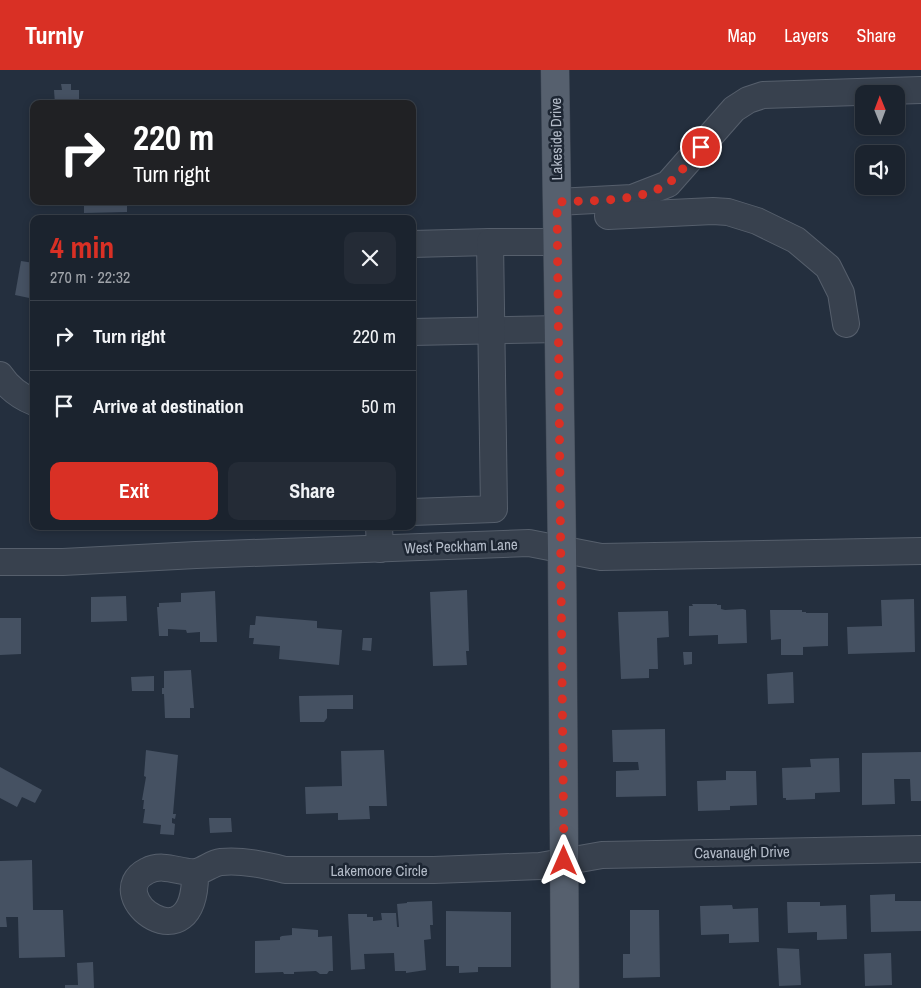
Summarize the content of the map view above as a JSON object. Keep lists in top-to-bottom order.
{
  "streets": {
    "main road": ["Lakeside Drive"],
    "street": ["West Peckham Lane", "Cavanaugh Drive", "Lakemoore Circle"]
  },
  "crossings": [
    ["Lakeside Drive", "West Peckham Lane"],
    ["Lakeside Drive", "Cavanaugh Drive"],
    ["Lakeside Drive", "Lakemoore Circle"],
    ["Cavanaugh Drive", "Lakemoore Circle"]
  ],
  "north": "top",
  "page": {
    "header": "Turnly",
    "nav": ["Map", "Layers", "Share"],
    "turn": ["220 m", "Turn right"],
    "heading": ["4 min", "270 m · 22:32"],
    "list": [
      {
        "name": "Turn right",
        "value": "220 m"
      },
      {
        "name": "Arrive at destination",
        "value": "50 m"
      }
    ],
    "buttons": ["Exit", "Share"]
  }
}
